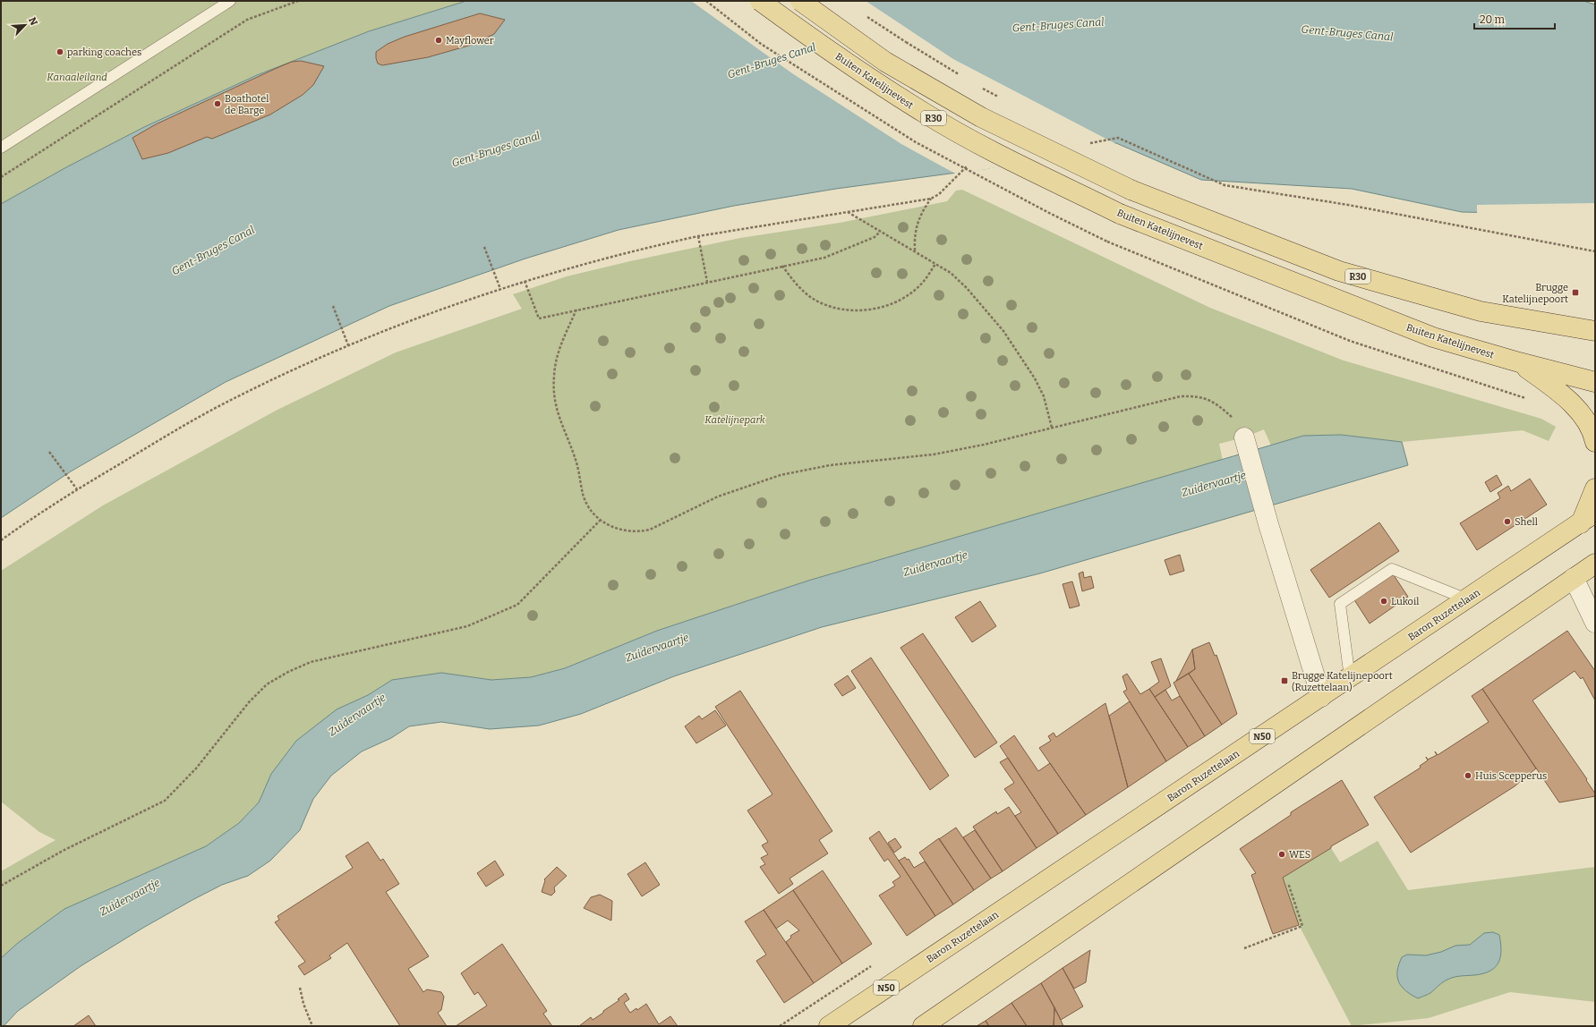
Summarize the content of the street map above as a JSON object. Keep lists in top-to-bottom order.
{
  "streets": {
    "main road": [
      "Buiten Katelijnevest",
      "R30",
      "Baron Ruzettelaan",
      "N50"
    ]
  },
  "crossings": [
    ["Buiten Katelijnevest", "R30"]
  ],
  "water": ["Gent-Bruges Canal", "Zuidervaartje"],
  "parks": ["Kanaaleiland", "Katelijnepark"],
  "places": {
    "other": [
      "Mayflower",
      "parking coaches",
      "Boathotel de Barge",
      "Shell",
      "Lukoil",
      "Huis Scepperus",
      "WES"
    ],
    "transit": ["Brugge Katelijnepoort", "Brugge Katelijnepoort (Ruzettelaan)"]
  },
  "scale_bar": "20 m",
  "north": "top right"
}
